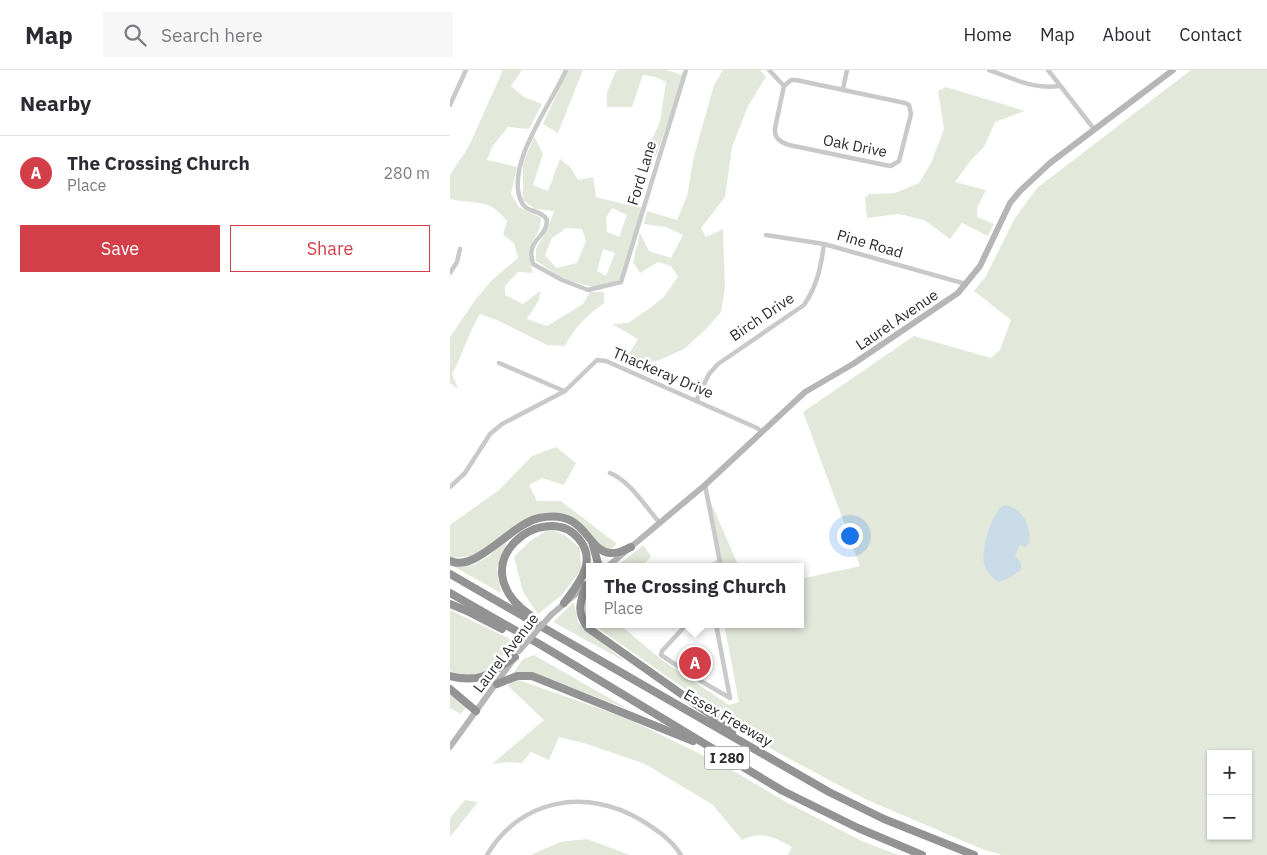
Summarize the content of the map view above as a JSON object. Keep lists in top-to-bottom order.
{
  "streets": {
    "highway": ["Essex Freeway", "I 280"],
    "main road": ["Laurel Avenue"],
    "street": [
      "Oak Drive",
      "Ford Lane",
      "Pine Road",
      "Birch Drive",
      "Thackeray Drive"
    ]
  },
  "crossings": [
    ["Pine Road", "Birch Drive"],
    ["Pine Road", "Laurel Avenue"],
    ["Birch Drive", "Thackeray Drive"],
    ["Laurel Avenue", "Thackeray Drive"]
  ],
  "page": {
    "header": "Map",
    "search": "Search here",
    "nav": [
      "Home",
      "Map",
      "About",
      "Contact"
    ],
    "heading": "Nearby",
    "list": [
      {
        "mark": "A",
        "name": "The Crossing Church",
        "note": "Place",
        "value": "280 m"
      }
    ],
    "buttons": ["Save", "Share"],
    "popup": ["The Crossing Church", "Place"],
    "pins": "A",
    "map_buttons": ["+", "−"]
  }
}
